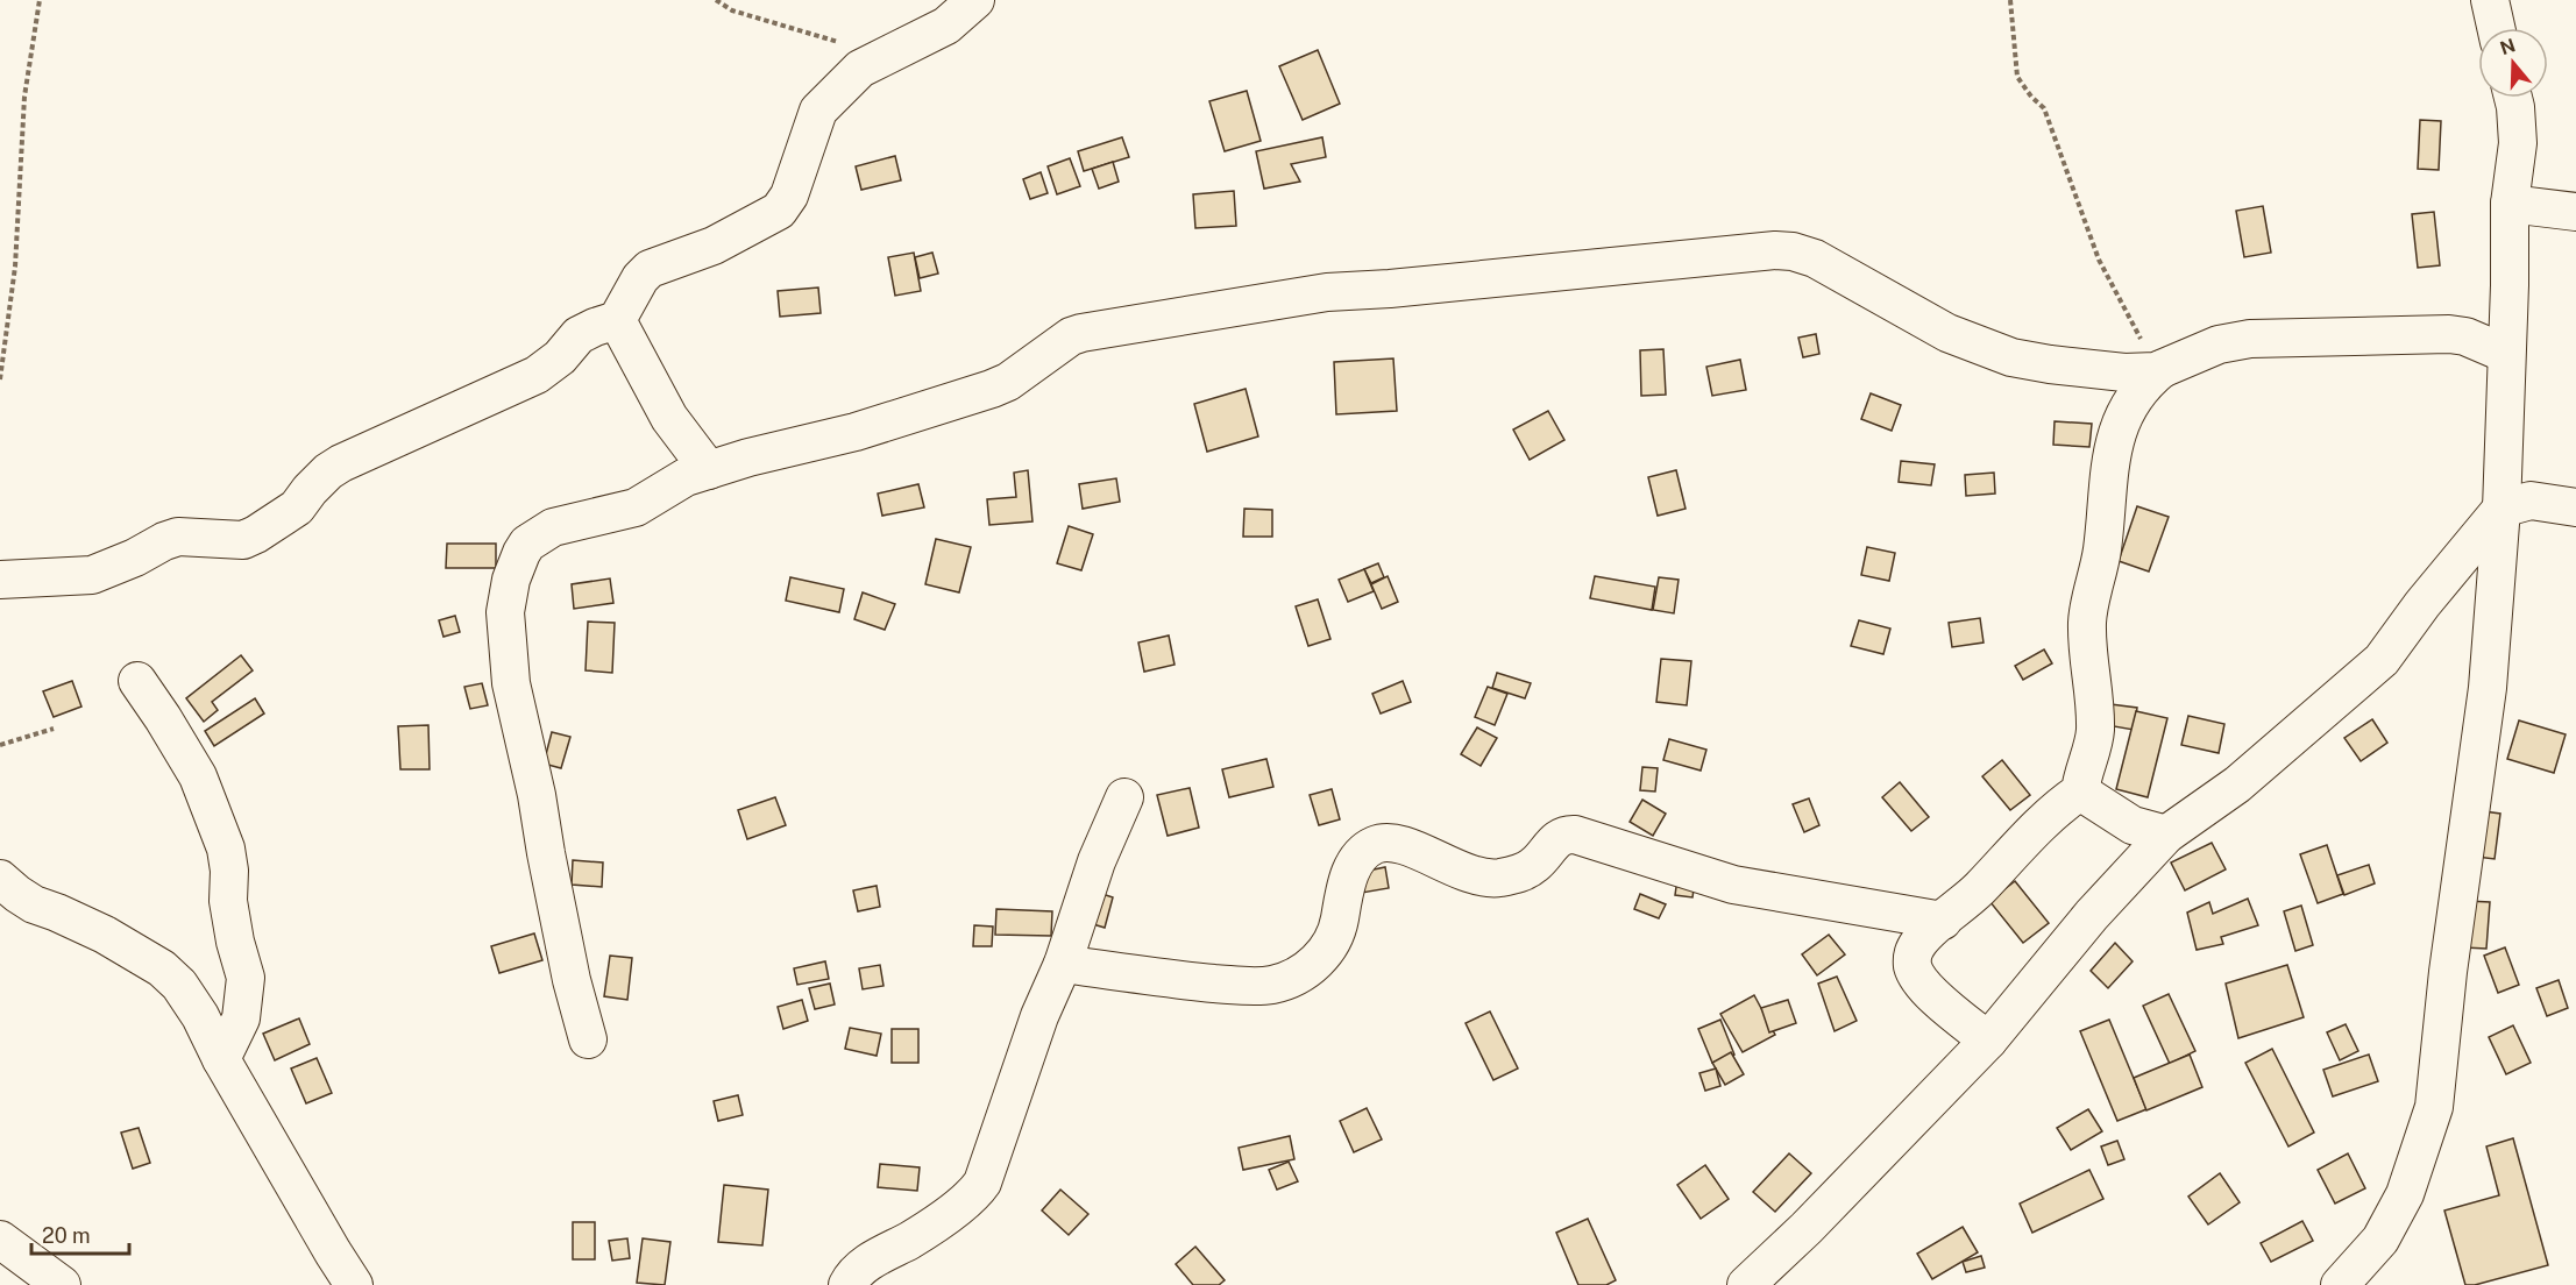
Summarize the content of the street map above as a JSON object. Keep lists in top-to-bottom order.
{
  "scale_bar": "20 m",
  "north": "top"
}
